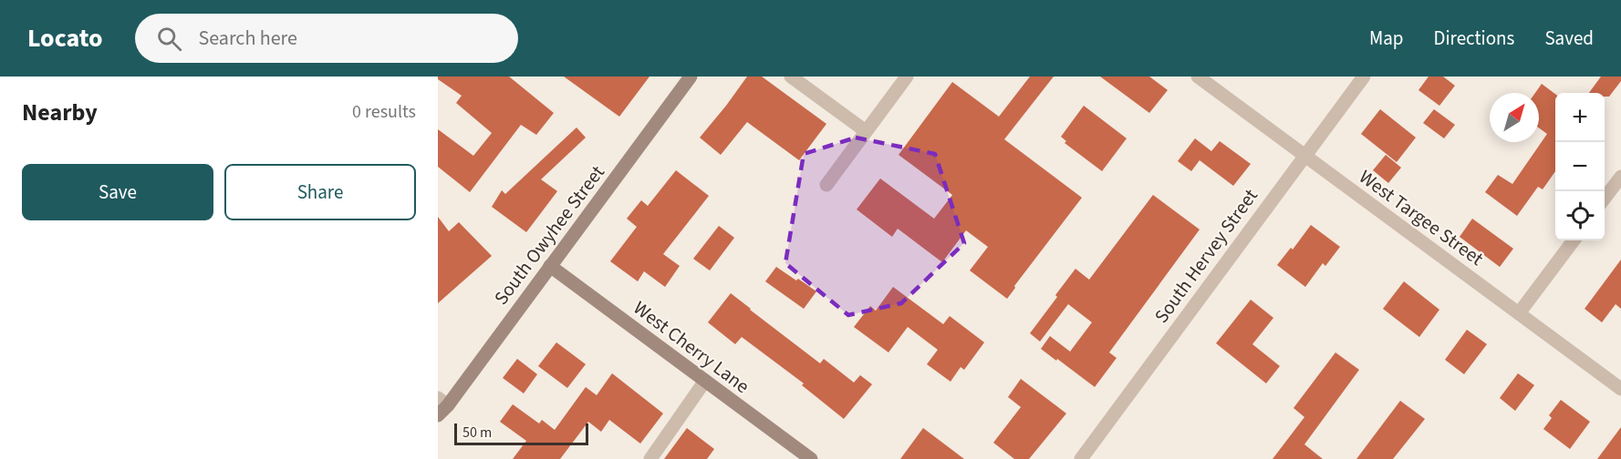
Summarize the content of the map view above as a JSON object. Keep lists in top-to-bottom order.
{
  "streets": {
    "street": [
      "West Targee Street",
      "South Owyhee Street",
      "South Hervey Street",
      "West Cherry Lane"
    ]
  },
  "crossings": [
    ["West Targee Street", "South Hervey Street"],
    ["South Owyhee Street", "West Cherry Lane"]
  ],
  "scale_bar": "50 m",
  "north": "top right",
  "page": {
    "header": "Locato",
    "search": "Search here",
    "nav": ["Map", "Directions", "Saved"],
    "heading": ["Nearby", "0 results"],
    "map_buttons": ["+", "−"],
    "buttons": ["Save", "Share"],
    "scale": "50 m"
  }
}
